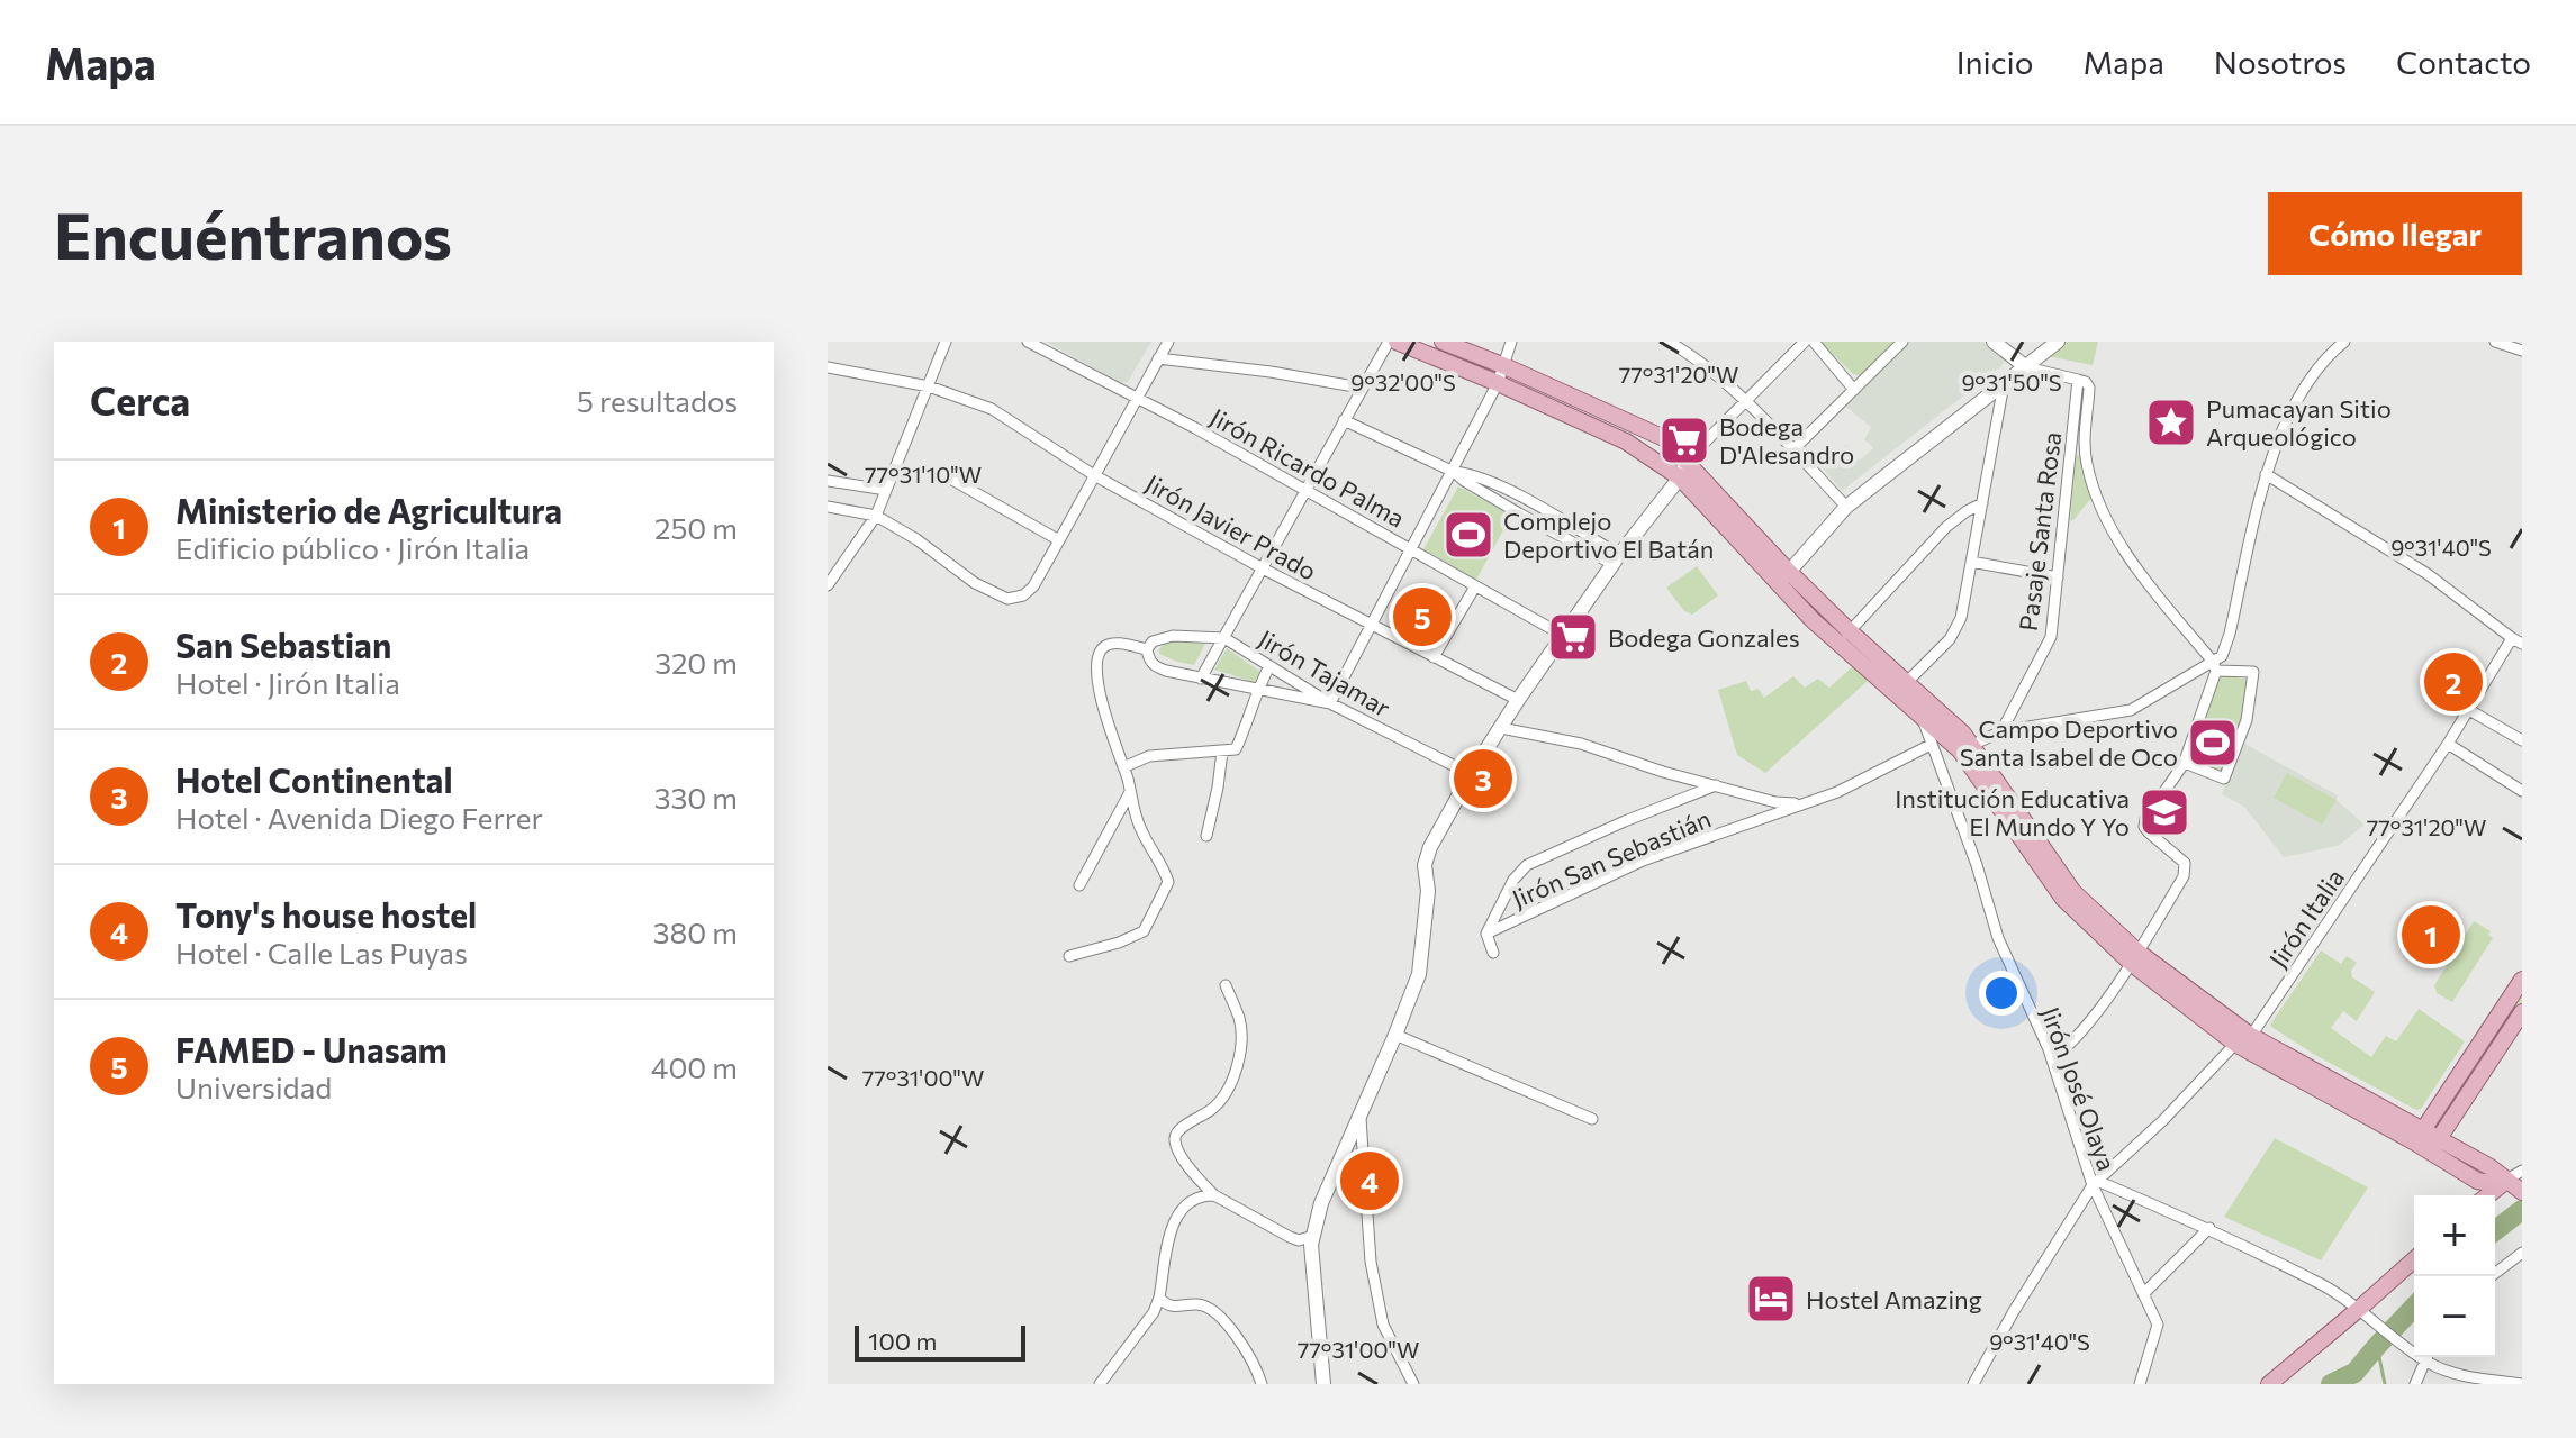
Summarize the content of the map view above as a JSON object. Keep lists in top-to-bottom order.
{
  "streets": {
    "street": [
      "Jirón Ricardo Palma",
      "Jirón Javier Prado",
      "Pasaje Santa Rosa",
      "Jirón Tajamar",
      "Jirón San Sebastián",
      "Jirón Italia",
      "Jirón José Olaya"
    ]
  },
  "crossings": [
    ["Jirón San Sebastián", "Jirón José Olaya"],
    ["Jirón Italia", "Jirón José Olaya"]
  ],
  "places": {
    "place": ["Pumacayan Sitio Arqueológico"],
    "supermarket": ["Bodega D'Alesandro", "Bodega Gonzales"],
    "sports": ["Complejo Deportivo El Batán", "Campo Deportivo Santa Isabel de Oco"],
    "school or university": ["Institución Educativa El Mundo Y Yo"],
    "hotel": ["Hostel Amazing"]
  },
  "scale_bar": "100 m",
  "page": {
    "header": "Mapa",
    "nav": [
      "Inicio",
      "Mapa",
      "Nosotros",
      "Contacto"
    ],
    "buttons": "Cómo llegar",
    "title": "Encuéntranos",
    "heading": ["Cerca", "5 resultados"],
    "list": [
      {
        "mark": "1",
        "name": "Ministerio de Agricultura",
        "note": "Edificio público · Jirón Italia",
        "value": "250 m"
      },
      {
        "mark": "2",
        "name": "San Sebastian",
        "note": "Hotel · Jirón Italia",
        "value": "320 m"
      },
      {
        "mark": "3",
        "name": "Hotel Continental",
        "note": "Hotel · Avenida Diego Ferrer",
        "value": "330 m"
      },
      {
        "mark": "4",
        "name": "Tony's house hostel",
        "note": "Hotel · Calle Las Puyas",
        "value": "380 m"
      },
      {
        "mark": "5",
        "name": "FAMED - Unasam",
        "note": "Universidad",
        "value": "400 m"
      }
    ],
    "pins": [
      "5",
      "2",
      "3",
      "1",
      "4"
    ],
    "map_buttons": ["+", "−"],
    "scale": "100 m"
  },
  "coordinates": [
    "77°31'20\"W",
    "9°32'00\"S",
    "9°31'50\"S",
    "77°31'10\"W",
    "9°31'40\"S",
    "77°31'00\"W"
  ]
}
